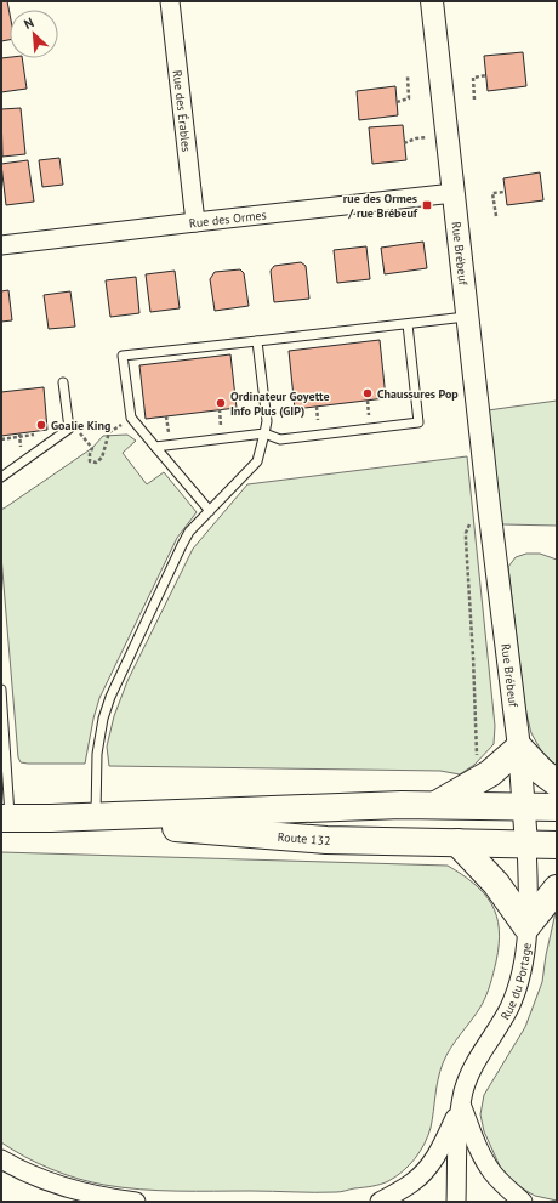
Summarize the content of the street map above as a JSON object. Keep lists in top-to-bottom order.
{
  "streets": {
    "highway": ["Route 132"],
    "street": [
      "Rue des Érables",
      "Rue des Ormes",
      "Rue Brébeuf",
      "Rue du Portage"
    ]
  },
  "crossings": [
    ["Rue des Érables", "Rue des Ormes"],
    ["Rue des Ormes", "Rue Brébeuf"],
    ["Rue Brébeuf", "Route 132"],
    ["Rue Brébeuf", "Rue du Portage"],
    ["Route 132", "Rue du Portage"]
  ],
  "places": {
    "transit": ["rue des Ormes / rue Brébeuf"],
    "other": ["Chaussures Pop", "Ordinateur Goyette Info Plus (GIP)", "Goalie King"]
  },
  "north": "top left"
}
